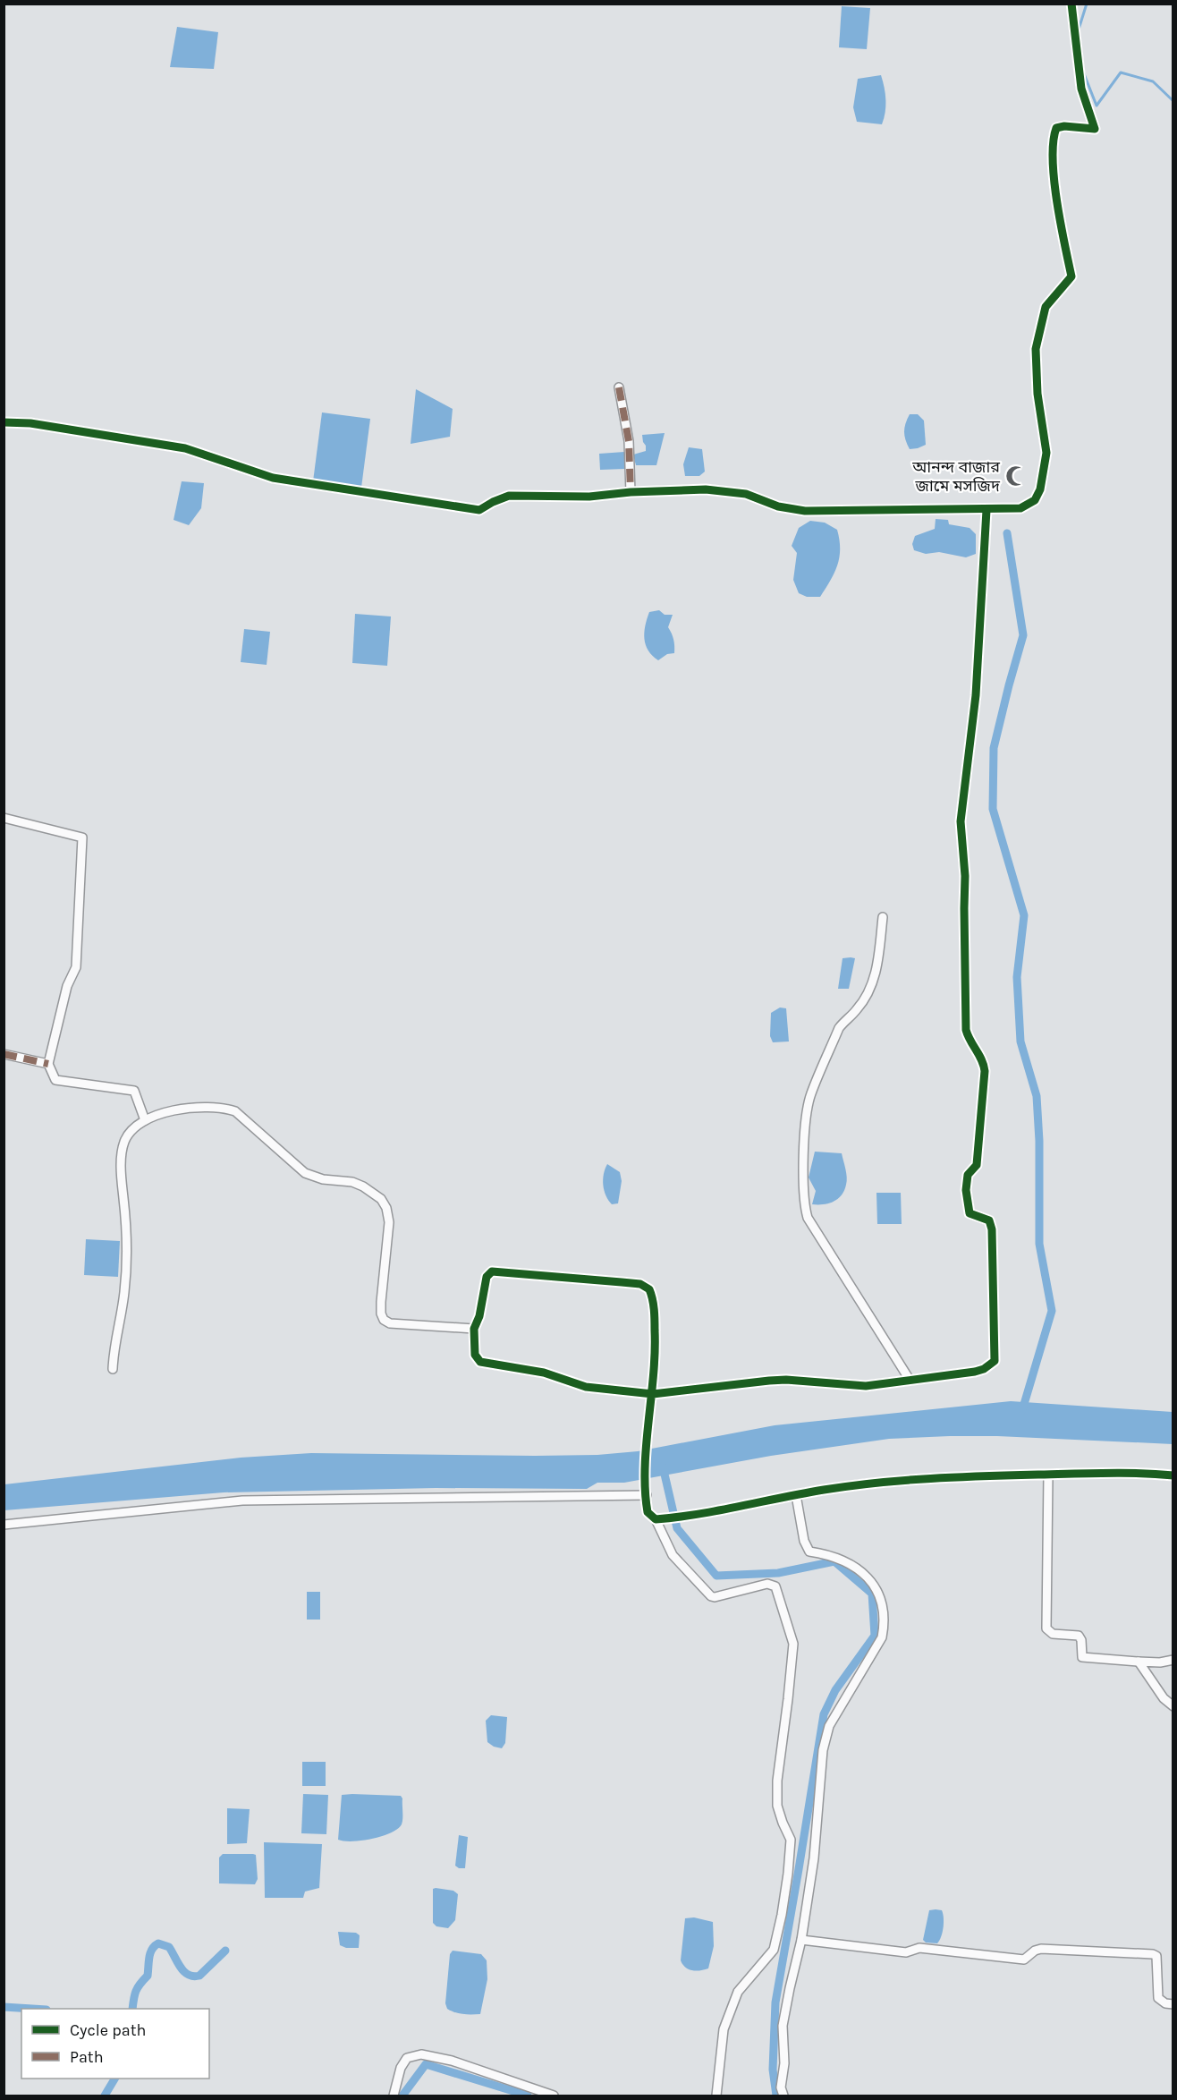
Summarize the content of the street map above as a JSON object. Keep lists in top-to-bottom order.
{
  "places": {
    "mosque": ["আনন্দ বাজার জামে মসজিদ"]
  },
  "legend": ["Cycle path", "Path"]
}
